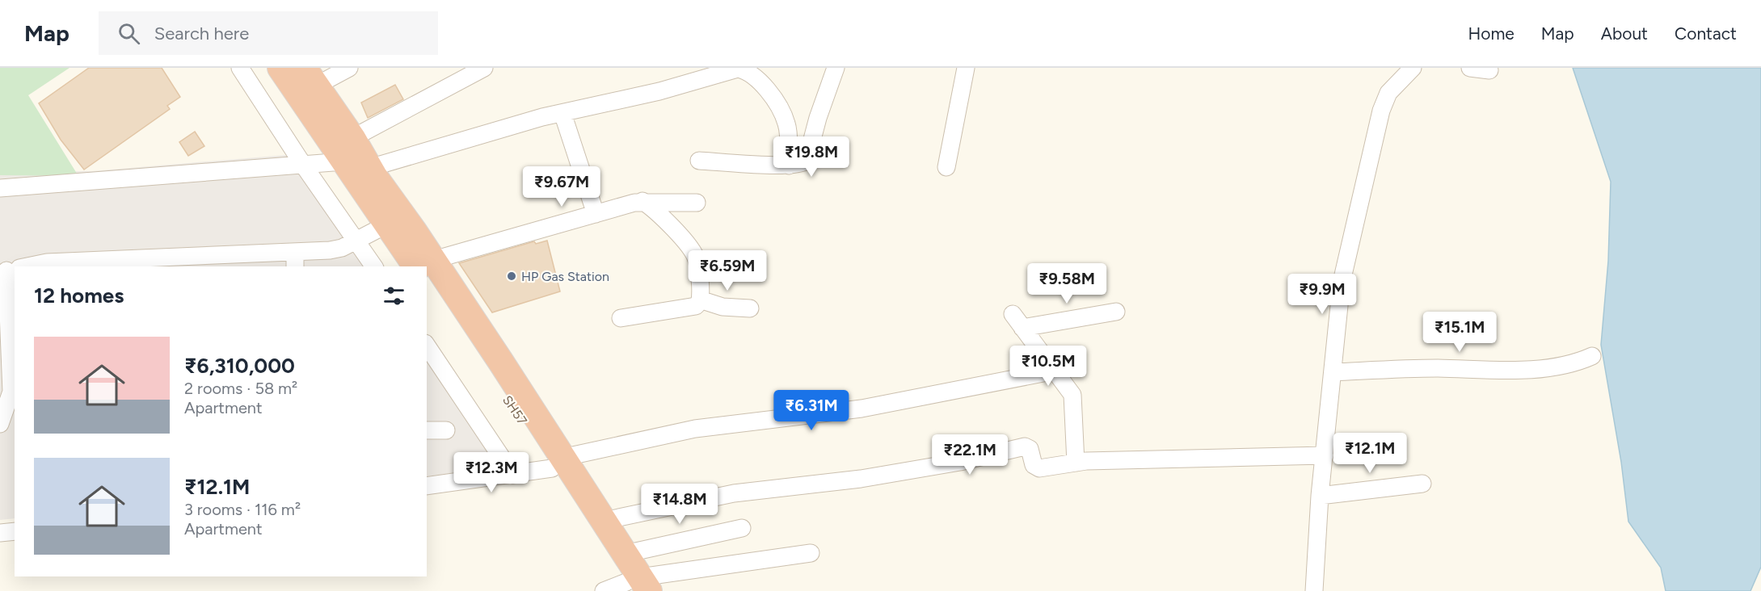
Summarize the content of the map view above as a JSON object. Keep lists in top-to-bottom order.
{
  "places": ["HP Gas Station"],
  "page": {
    "header": "Map",
    "search": "Search here",
    "nav": [
      "Home",
      "Map",
      "About",
      "Contact"
    ],
    "price": [
      "₹19.8M",
      "₹9.67M",
      "₹6.59M",
      "₹9.58M",
      "₹9.9M",
      "₹15.1M",
      "₹10.5M",
      "₹6.31M",
      "₹12.1M",
      "₹22.1M",
      "₹12.3M",
      "₹14.8M"
    ],
    "heading": "12 homes",
    "list": [
      {
        "name": "₹6,310,000",
        "note": "2 rooms · 58 m² · Apartment"
      },
      {
        "name": "₹12.1M",
        "note": "3 rooms · 116 m² · Apartment"
      }
    ]
  }
}
